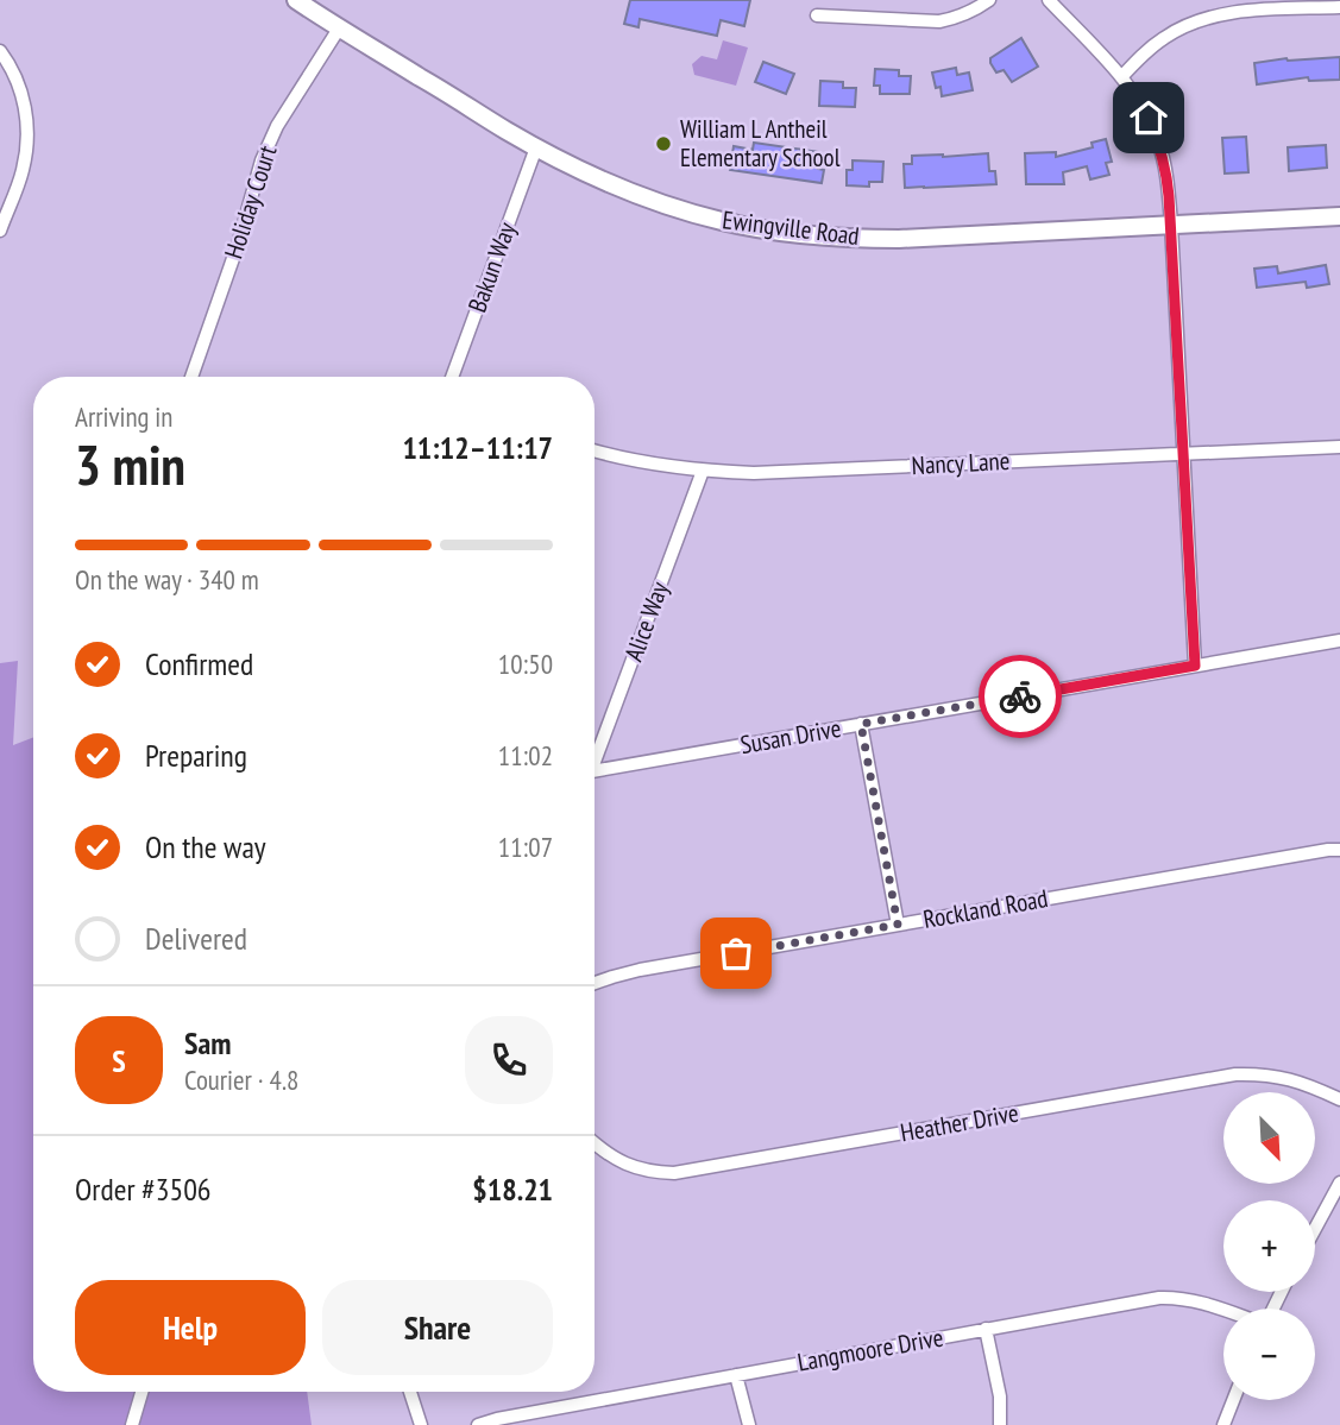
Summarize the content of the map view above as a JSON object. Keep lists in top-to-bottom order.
{
  "streets": {
    "main road": ["Ewingville Road"],
    "street": [
      "Holiday Court",
      "Bakun Way",
      "Nancy Lane",
      "Alice Way",
      "Susan Drive",
      "Rockland Road",
      "Heather Drive",
      "Langmoore Drive"
    ]
  },
  "crossings": [
    ["Holiday Court", "Ewingville Road"],
    ["Ewingville Road", "Bakun Way"],
    ["Nancy Lane", "Alice Way"]
  ],
  "places": ["William L Antheil Elementary School"],
  "north": "bottom right",
  "page": {
    "heading": ["3 min", "Arriving in", "11:12–11:17"],
    "panel": [
      "Sam",
      "Courier · 4.8",
      "Order #3506",
      "$18.21"
    ],
    "bar": "On the way · 340 m",
    "list": [
      ["Confirmed", "10:50"],
      ["Preparing", "11:02"],
      ["On the way", "11:07"],
      "Delivered"
    ],
    "round": "S",
    "map_buttons": ["+", "−"],
    "buttons": ["Help", "Share"]
  }
}
